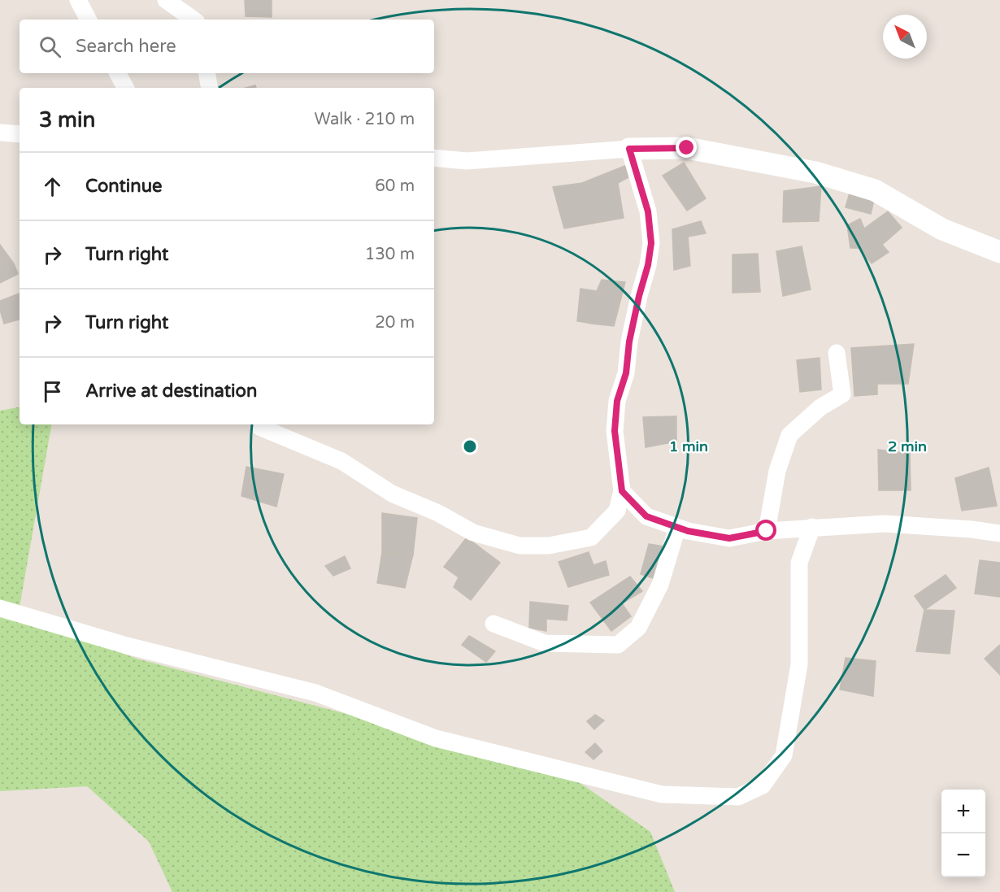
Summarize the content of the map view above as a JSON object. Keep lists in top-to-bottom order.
{
  "north": "top left",
  "page": {
    "search": "Search here",
    "heading": ["3 min", "Walk · 210 m"],
    "list": [
      ["Continue", "60 m"],
      ["Turn right", "130 m"],
      ["Turn right", "20 m"],
      "Arrive at destination"
    ],
    "map_buttons": ["+", "−"]
  },
  "rings": ["1 min", "2 min"]
}
